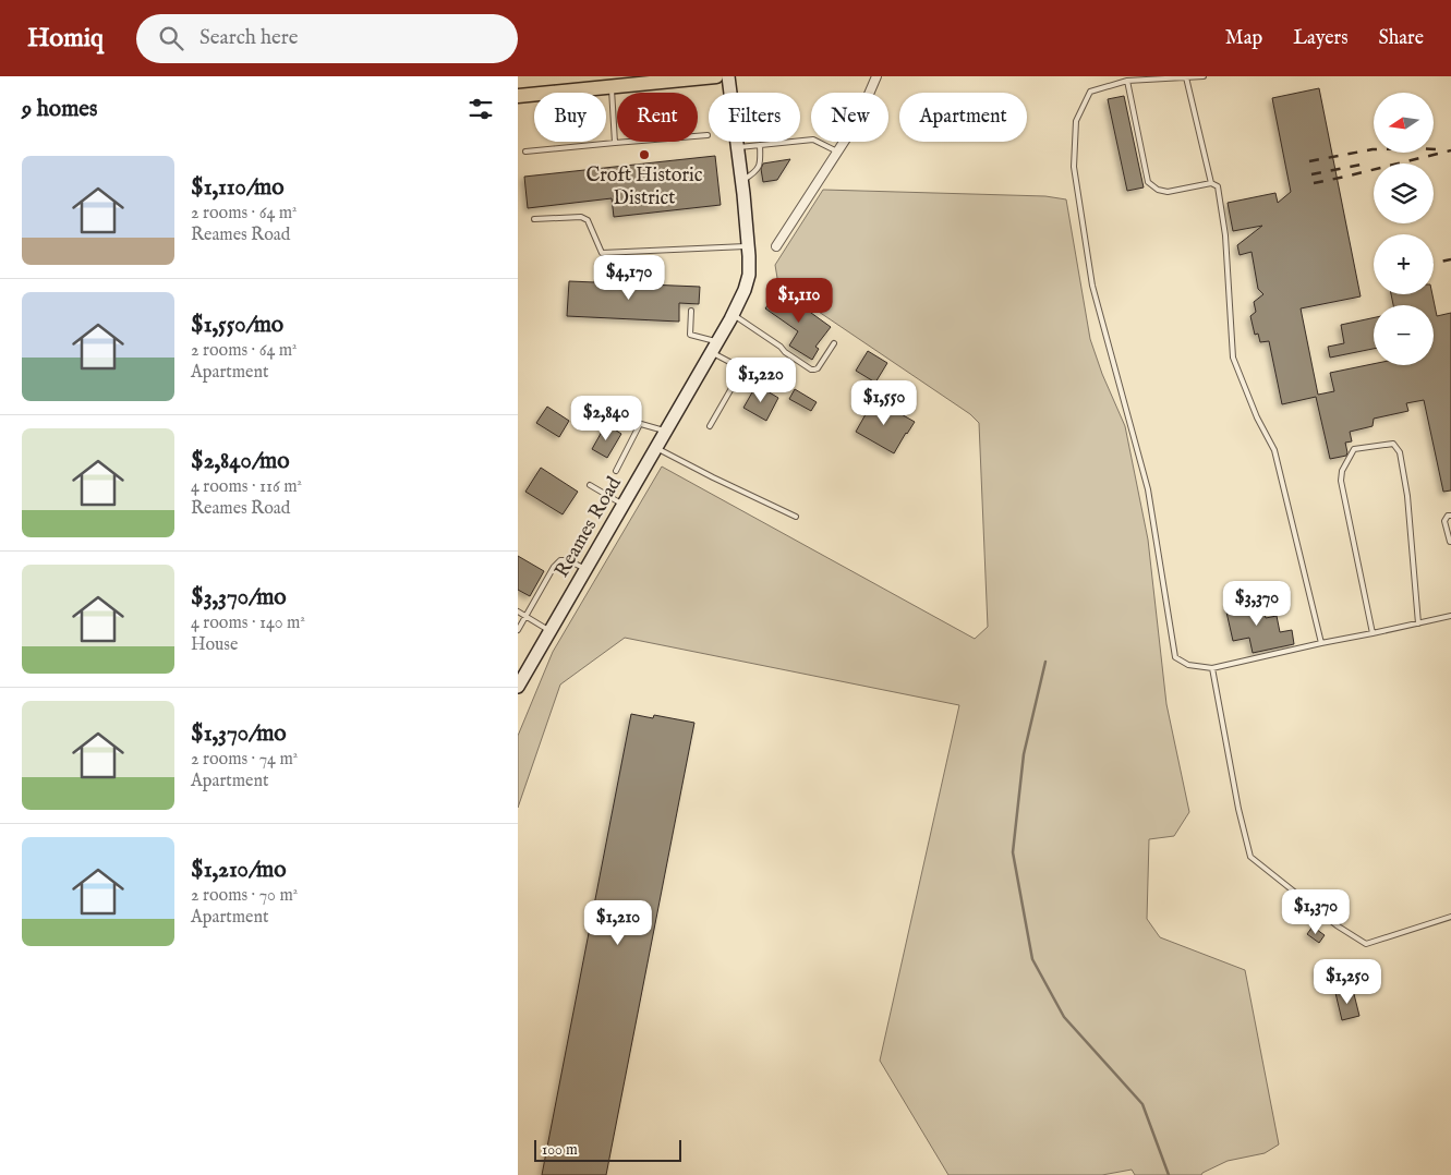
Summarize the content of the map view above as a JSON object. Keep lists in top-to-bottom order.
{
  "streets": {
    "main road": ["Reames Road"]
  },
  "places": ["Croft Historic District"],
  "scale_bar": "100 m",
  "north": "left",
  "page": {
    "header": "Homiq",
    "search": "Search here",
    "nav": ["Map", "Layers", "Share"],
    "heading": "9 homes",
    "map_buttons": ["+", "−"],
    "chip": [
      "Buy",
      "Rent",
      "Filters",
      "New",
      "Apartment"
    ],
    "list": [
      {
        "name": "$1,110/mo",
        "note": "2 rooms · 64 m² · Reames Road"
      },
      {
        "name": "$1,550/mo",
        "note": "2 rooms · 64 m² · Apartment"
      },
      {
        "name": "$2,840/mo",
        "note": "4 rooms · 116 m² · Reames Road"
      },
      {
        "name": "$3,370/mo",
        "note": "4 rooms · 140 m² · House"
      },
      {
        "name": "$1,370/mo",
        "note": "2 rooms · 74 m² · Apartment"
      },
      {
        "name": "$1,210/mo",
        "note": "2 rooms · 70 m² · Apartment"
      }
    ],
    "price": [
      "$4,170",
      "$1,110",
      "$1,220",
      "$1,550",
      "$2,840",
      "$3,370",
      "$1,370",
      "$1,210",
      "$1,250"
    ],
    "scale": "100 m"
  }
}
